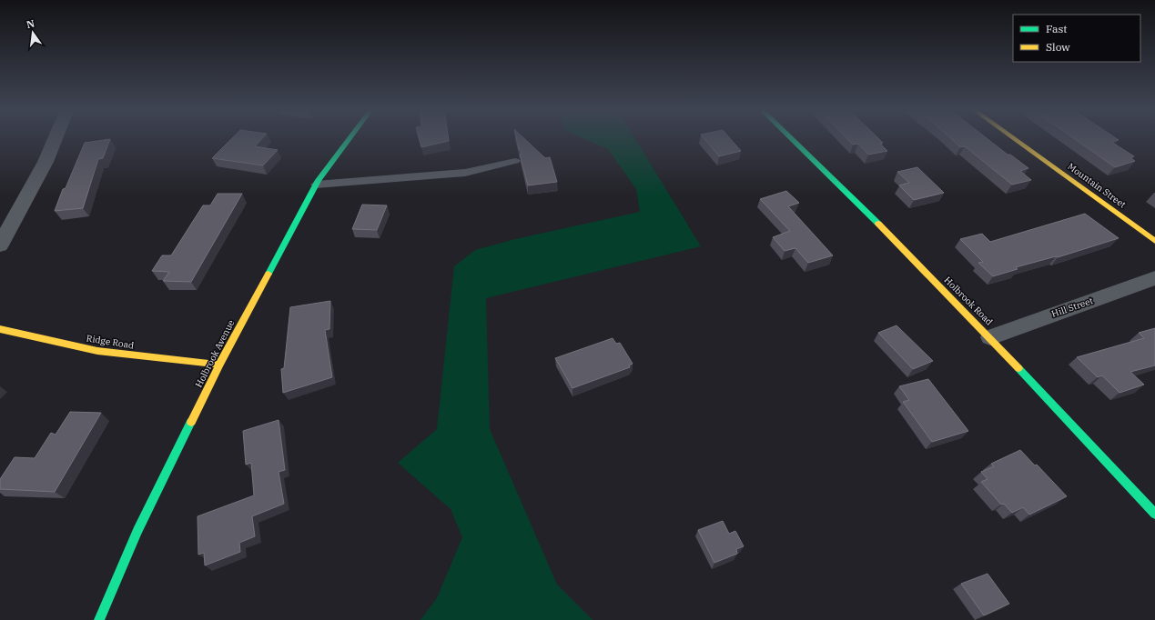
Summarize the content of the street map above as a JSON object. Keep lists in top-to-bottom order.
{
  "streets": {
    "street": [
      "Mountain Street",
      "Holbrook Road",
      "Hill Street",
      "Ridge Road",
      "Holbrook Avenue"
    ]
  },
  "crossings": [
    ["Holbrook Road", "Hill Street"],
    ["Ridge Road", "Holbrook Avenue"]
  ],
  "legend": ["Fast", "Slow"],
  "north": "top"
}
